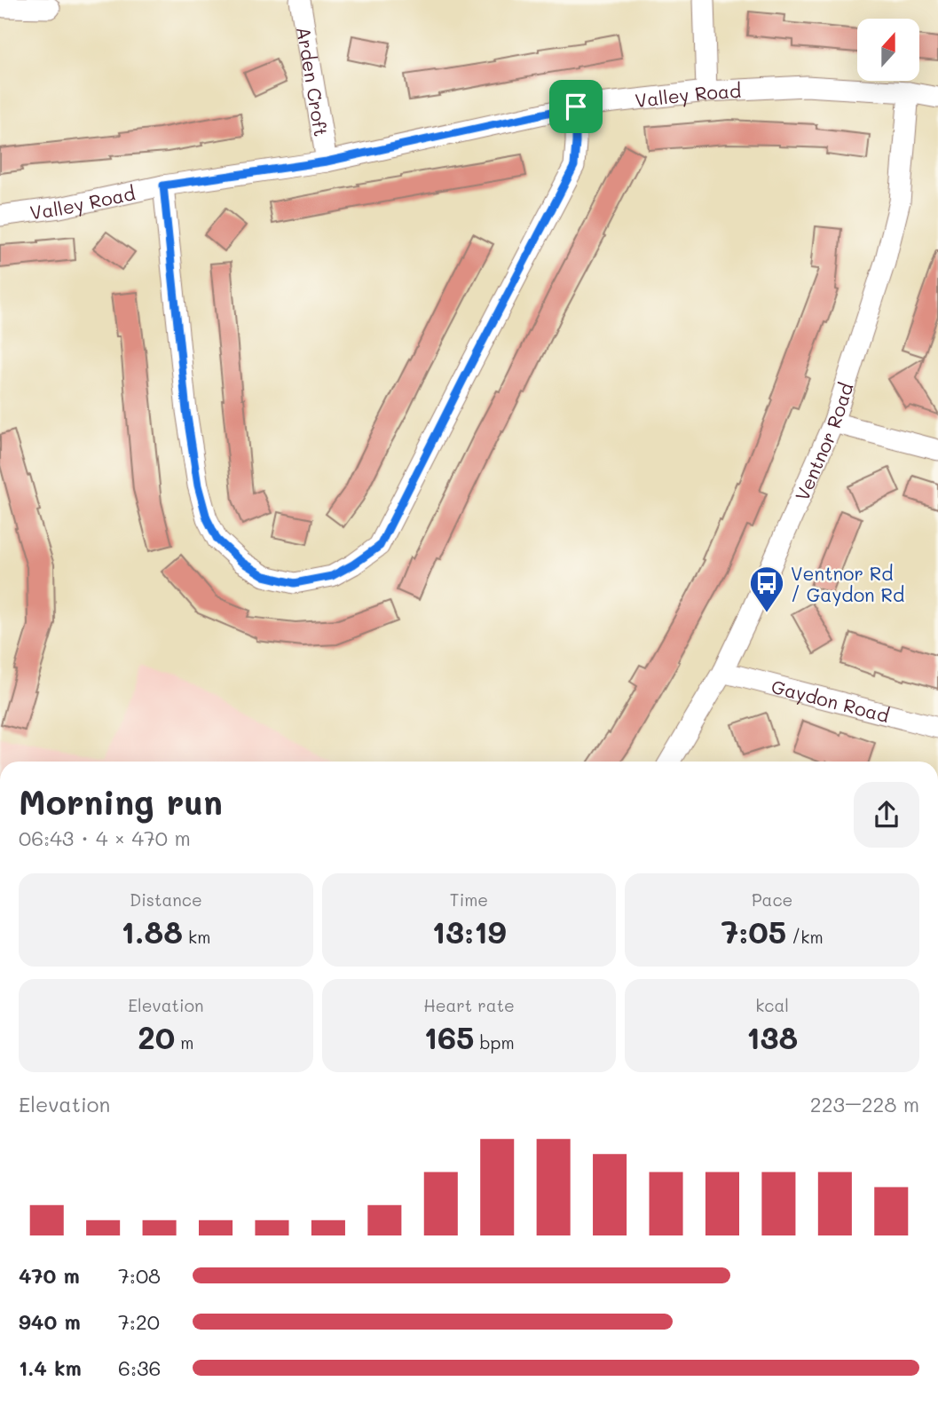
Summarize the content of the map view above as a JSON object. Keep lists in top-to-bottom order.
{
  "streets": {
    "street": [
      "Arden Croft",
      "Valley Road",
      "Ventnor Road",
      "Gaydon Road"
    ]
  },
  "crossings": [
    ["Arden Croft", "Valley Road"],
    ["Valley Road", "Ventnor Road"],
    ["Ventnor Road", "Gaydon Road"]
  ],
  "places": {
    "bus stop": ["Ventnor Rd / Gaydon Rd"]
  },
  "north": "top",
  "page": {
    "heading": ["Morning run", "06:43 · 4 × 470 m"],
    "stats": [
      ["Distance", "1.88 km"],
      ["Time", "13:19"],
      ["Pace", "7:05 /km"],
      ["Elevation", "20 m"],
      ["Heart rate", "165 bpm"],
      ["kcal", "138"]
    ],
    "chart": ["Elevation", "223–228 m"],
    "list": [
      {
        "name": "470 m",
        "note": "7:08"
      },
      {
        "name": "940 m",
        "note": "7:20"
      },
      {
        "name": "1.4 km",
        "note": "6:36"
      }
    ]
  }
}
